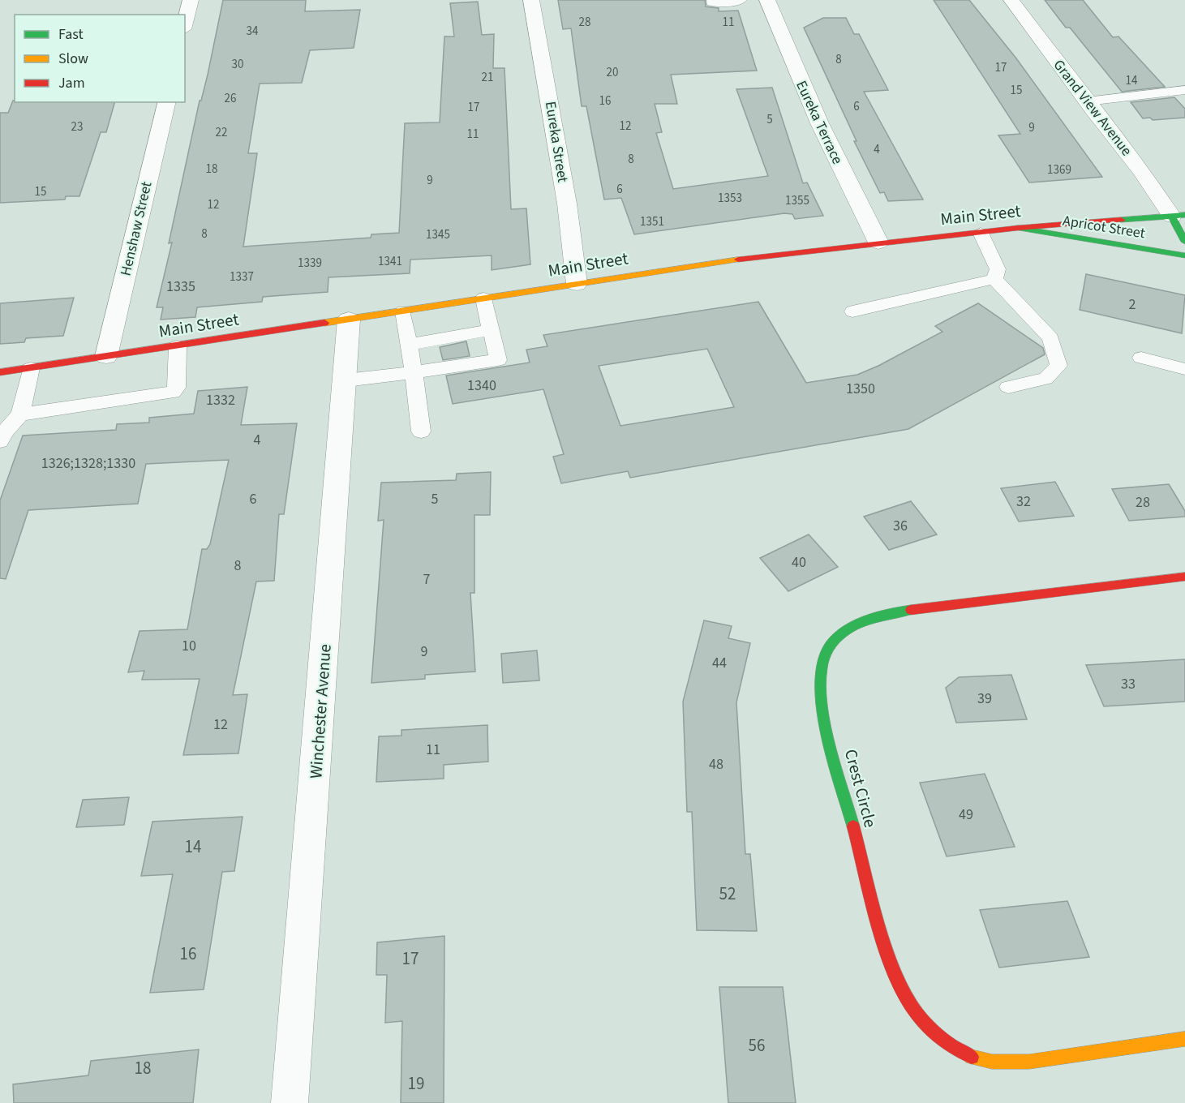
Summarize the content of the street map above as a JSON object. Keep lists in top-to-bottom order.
{
  "streets": {
    "main road": ["Main Street", "Apricot Street", "Crest Circle"],
    "street": [
      "Grand View Avenue",
      "Eureka Terrace",
      "Eureka Street",
      "Henshaw Street",
      "Winchester Avenue"
    ]
  },
  "crossings": [
    ["Grand View Avenue", "Main Street"],
    ["Eureka Terrace", "Main Street"],
    ["Eureka Street", "Main Street"],
    ["Main Street", "Apricot Street"],
    ["Main Street", "Henshaw Street"],
    ["Main Street", "Winchester Avenue"]
  ],
  "house_numbers": [
    "28",
    "11",
    "34",
    "8",
    "30",
    "17",
    "20",
    "21",
    "14",
    "15",
    "26",
    "16",
    "6",
    "17",
    "5",
    "12",
    "23",
    "9",
    "22",
    "11",
    "4",
    "8",
    "18",
    "1369",
    "9",
    "6",
    "15",
    "1353",
    "1355",
    "12",
    "1351",
    "8",
    "1345",
    "1341",
    "1339",
    "1337",
    "1335",
    "2",
    "1340",
    "1350",
    "1332",
    "4",
    "1326;1328;1330",
    "6",
    "5",
    "32",
    "28",
    "36",
    "40",
    "8",
    "7",
    "10",
    "9",
    "44",
    "33",
    "39",
    "12",
    "11",
    "48",
    "49",
    "14",
    "52",
    "16",
    "17",
    "56",
    "18",
    "19"
  ],
  "legend": ["Fast", "Slow", "Jam"]
}
